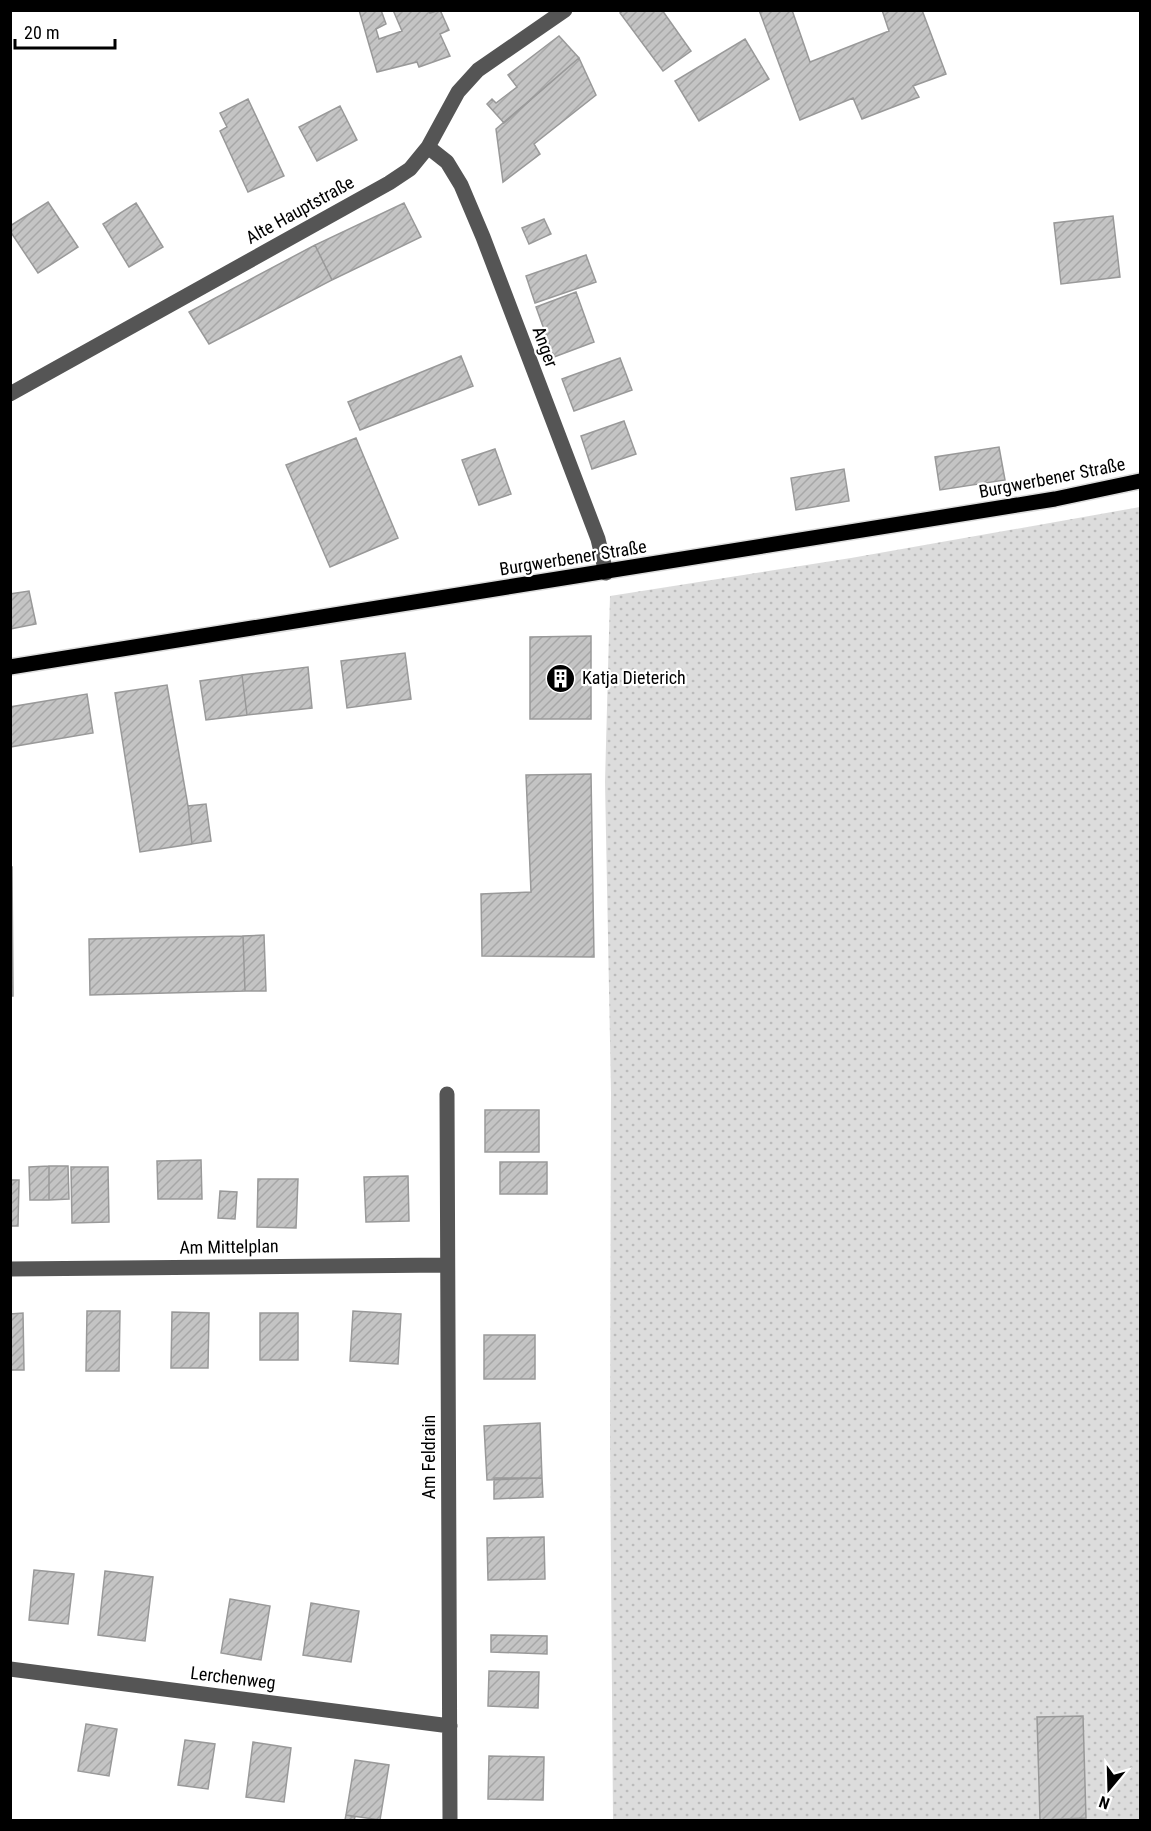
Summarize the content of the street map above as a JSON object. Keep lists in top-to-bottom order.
{
  "streets": {
    "main road": ["Burgwerbener Straße"],
    "street": [
      "Alte Hauptstraße",
      "Anger",
      "Am Mittelplan",
      "Am Feldrain",
      "Lerchenweg"
    ]
  },
  "crossings": [
    ["Alte Hauptstraße", "Anger"],
    ["Anger", "Burgwerbener Straße"],
    ["Am Mittelplan", "Am Feldrain"],
    ["Am Feldrain", "Lerchenweg"]
  ],
  "places": {
    "building": ["Katja Dieterich"]
  },
  "scale_bar": "20 m",
  "north": "bottom"
}
